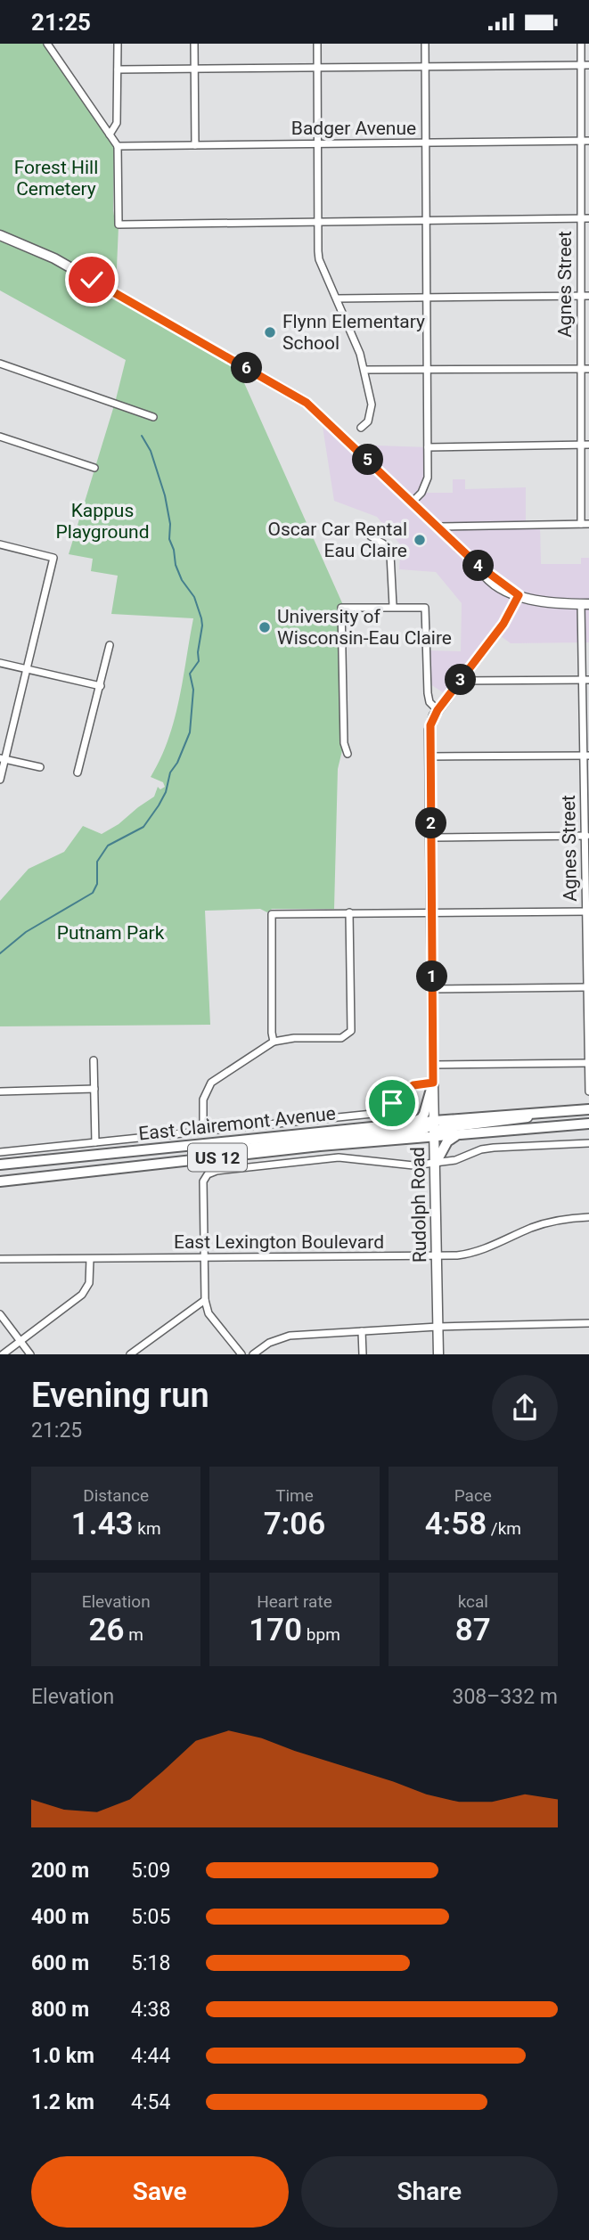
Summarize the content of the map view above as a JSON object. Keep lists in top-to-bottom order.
{
  "streets": {
    "main road": ["East Clairemont Avenue", "US 12"],
    "street": [
      "Badger Avenue",
      "Agnes Street",
      "Rudolph Road",
      "East Lexington Boulevard"
    ]
  },
  "crossings": [
    ["Badger Avenue", "Agnes Street"],
    ["East Clairemont Avenue", "Rudolph Road"],
    ["Rudolph Road", "East Lexington Boulevard"]
  ],
  "parks": ["Forest Hill Cemetery", "Kappus Playground", "Putnam Park"],
  "places": ["Flynn Elementary School", "Oscar Car Rental Eau Claire", "University of Wisconsin-Eau Claire"],
  "page": {
    "status": "21:25",
    "pins": [
      "6",
      "5",
      "4",
      "3",
      "2",
      "1"
    ],
    "heading": ["Evening run", "21:25"],
    "stats": [
      ["Distance", "1.43 km"],
      ["Time", "7:06"],
      ["Pace", "4:58 /km"],
      ["Elevation", "26 m"],
      ["Heart rate", "170 bpm"],
      ["kcal", "87"]
    ],
    "chart": ["Elevation", "308–332 m"],
    "list": [
      {
        "name": "200 m",
        "note": "5:09"
      },
      {
        "name": "400 m",
        "note": "5:05"
      },
      {
        "name": "600 m",
        "note": "5:18"
      },
      {
        "name": "800 m",
        "note": "4:38"
      },
      {
        "name": "1.0 km",
        "note": "4:44"
      },
      {
        "name": "1.2 km",
        "note": "4:54"
      }
    ],
    "buttons": ["Save", "Share"]
  }
}
